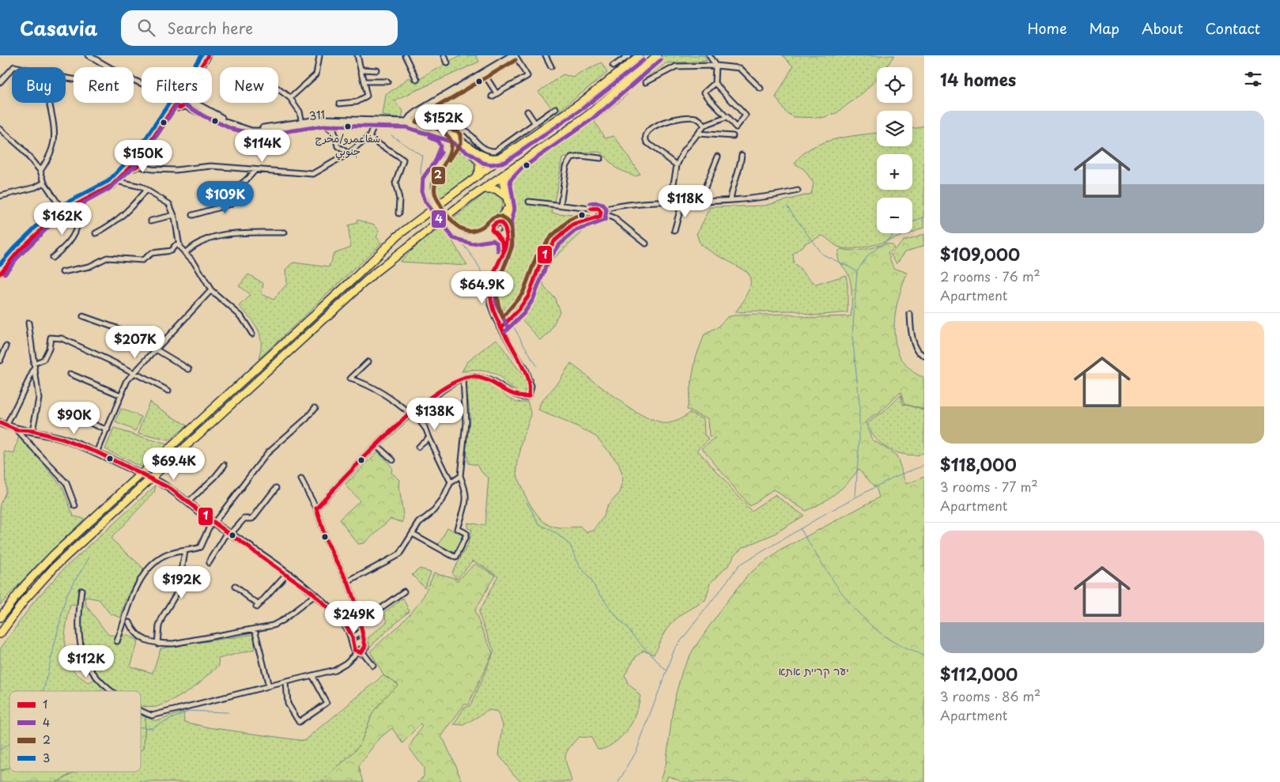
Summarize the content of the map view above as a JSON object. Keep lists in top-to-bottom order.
{
  "streets": {
    "street": ["311"]
  },
  "parks": ["יער קריית אתא"],
  "places": ["شفاعمرو/مخرج جنوبي"],
  "lines": [
    "transit line 1",
    "transit line 3",
    "transit line 4",
    "transit line 2"
  ],
  "legend": [
    "1",
    "4",
    "2",
    "3"
  ],
  "page": {
    "header": "Casavia",
    "search": "Search here",
    "nav": [
      "Home",
      "Map",
      "About",
      "Contact"
    ],
    "heading": "14 homes",
    "map_buttons": ["+", "−"],
    "chip": [
      "Buy",
      "Rent",
      "Filters",
      "New"
    ],
    "list": [
      {
        "name": "$109,000",
        "note": "2 rooms · 76 m² · Apartment"
      },
      {
        "name": "$118,000",
        "note": "3 rooms · 77 m² · Apartment"
      },
      {
        "name": "$112,000",
        "note": "3 rooms · 86 m² · Apartment"
      }
    ],
    "price": [
      "$152K",
      "$114K",
      "$150K",
      "$109K",
      "$118K",
      "$162K",
      "$64.9K",
      "$207K",
      "$138K",
      "$90K",
      "$69.4K",
      "$192K",
      "$249K",
      "$112K"
    ]
  }
}
